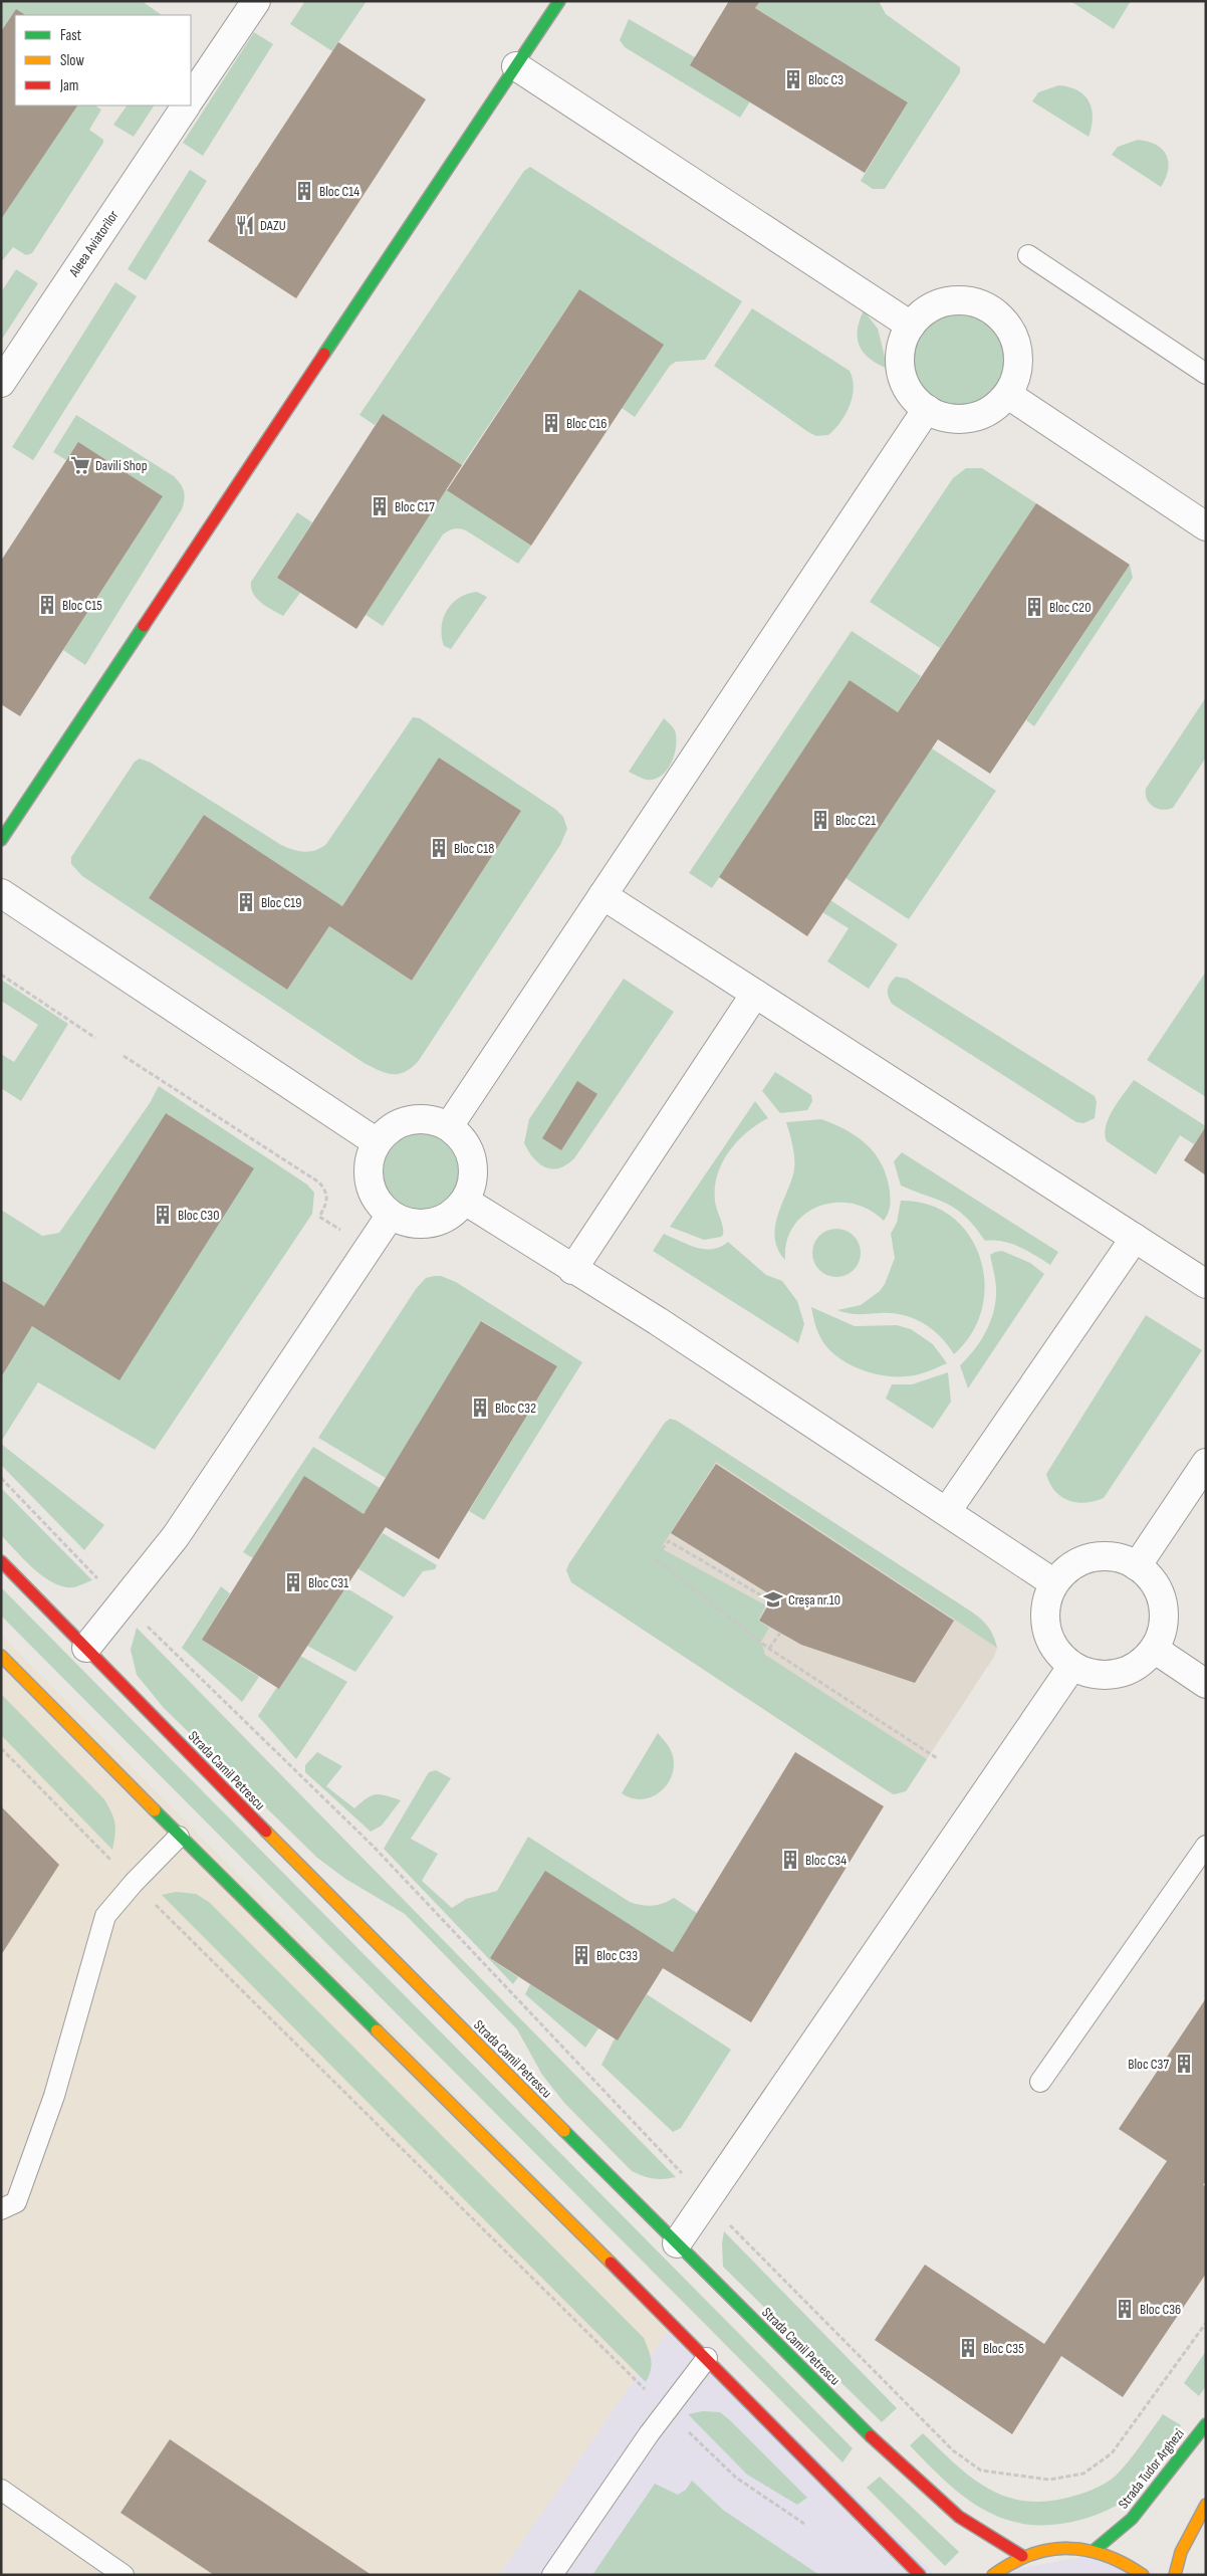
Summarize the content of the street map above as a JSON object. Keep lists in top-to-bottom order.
{
  "streets": {
    "street": ["Aleea Aviatorilor", "Strada Camil Petrescu", "Strada Tudor Arghezi"]
  },
  "places": {
    "building": [
      "Bloc C3",
      "Bloc C14",
      "Bloc C16",
      "Bloc C17",
      "Bloc C15",
      "Bloc C20",
      "Bloc C21",
      "Bloc C18",
      "Bloc C19",
      "Bloc C30",
      "Bloc C32",
      "Bloc C31",
      "Bloc C34",
      "Bloc C33",
      "Bloc C37",
      "Bloc C36",
      "Bloc C35"
    ],
    "restaurant": ["DAZU"],
    "supermarket": ["Davili Shop"],
    "school or university": ["Creșa nr.10"]
  },
  "legend": ["Fast", "Slow", "Jam"]
}
